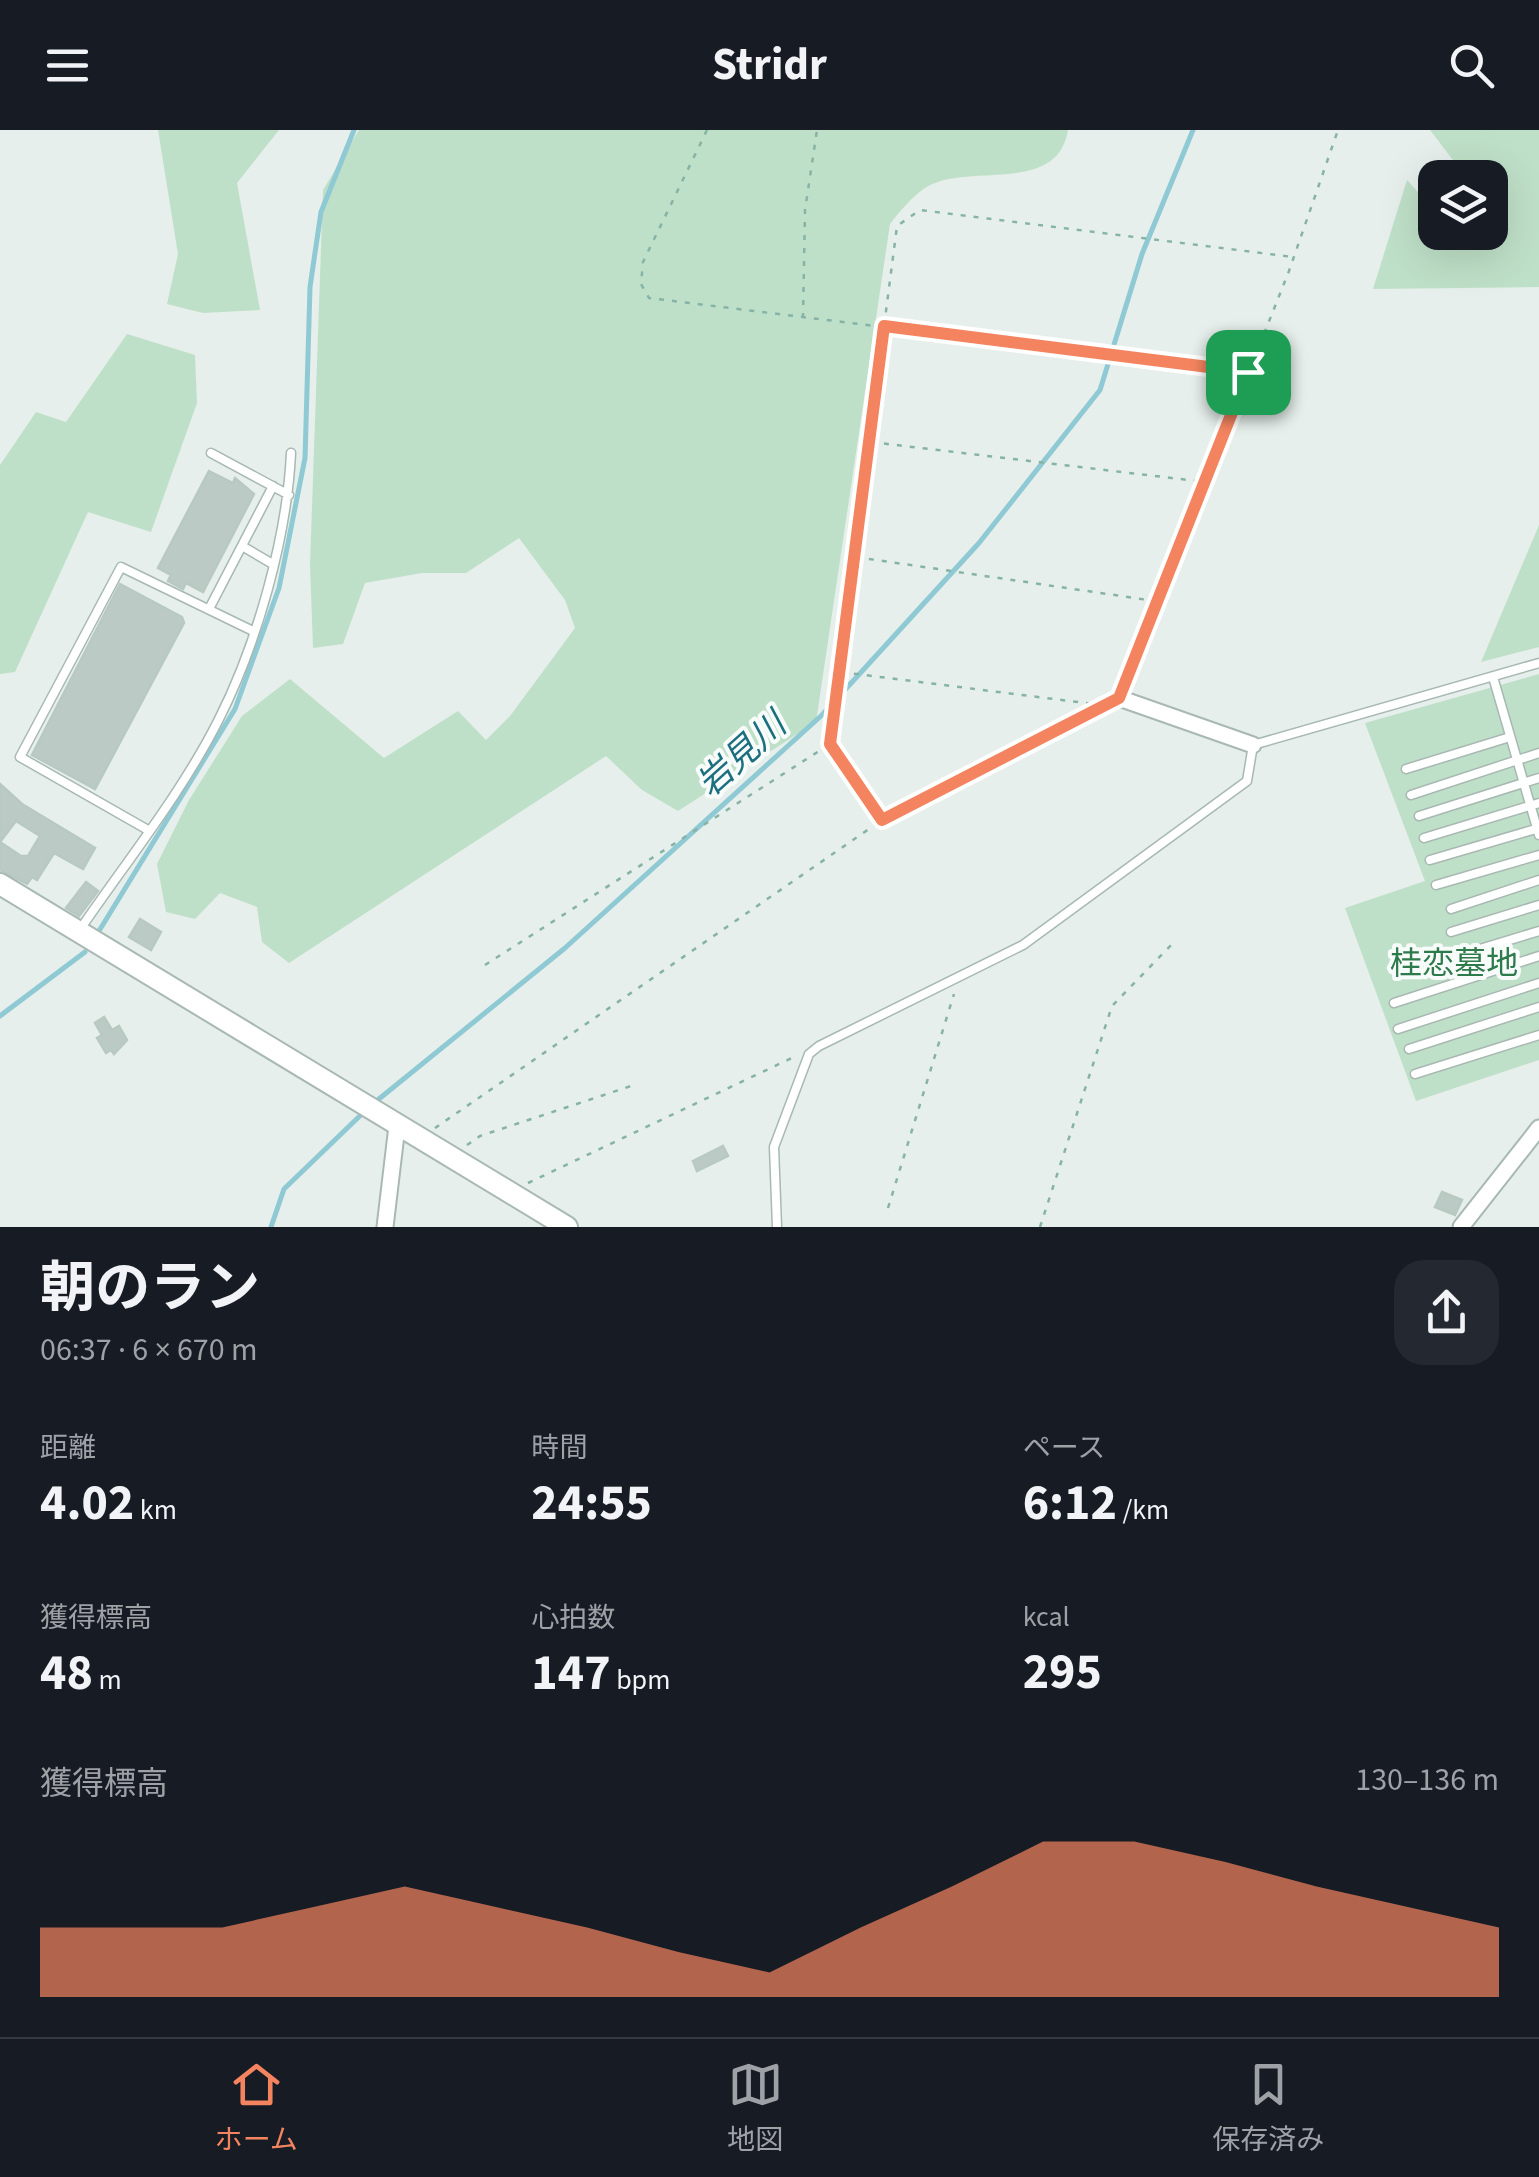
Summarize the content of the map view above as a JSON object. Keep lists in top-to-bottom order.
{
  "water": ["岩見川"],
  "parks": ["桂恋墓地"],
  "page": {
    "header": "Stridr",
    "heading": ["朝のラン", "06:37 · 6 × 670 m"],
    "stats": [
      ["距離", "4.02 km"],
      ["時間", "24:55"],
      ["ペース", "6:12 /km"],
      ["獲得標高", "48 m"],
      ["心拍数", "147 bpm"],
      ["kcal", "295"]
    ],
    "chart": ["獲得標高", "130–136 m"],
    "tabs": ["ホーム", "地図", "保存済み"]
  }
}
